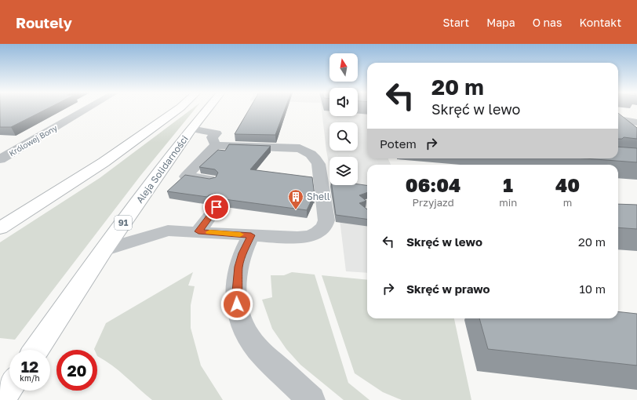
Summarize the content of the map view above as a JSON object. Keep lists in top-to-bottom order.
{
  "streets": {
    "main road": ["Aleja Solidarności", "91"],
    "street": ["Królowej Bony"]
  },
  "places": {
    "building": ["Shell"]
  },
  "north": "top",
  "page": {
    "header": "Routely",
    "nav": [
      "Start",
      "Mapa",
      "O nas",
      "Kontakt"
    ],
    "turn": ["20 m", "Skręć w lewo"],
    "then": "Potem",
    "eta": [
      "06:04",
      "Przyjazd",
      "1",
      "min",
      "40",
      "m"
    ],
    "list": [
      {
        "name": "Skręć w lewo",
        "value": "20 m"
      },
      {
        "name": "Skręć w prawo",
        "value": "10 m"
      }
    ],
    "speed": "12 km/h",
    "limit": "20"
  }
}
